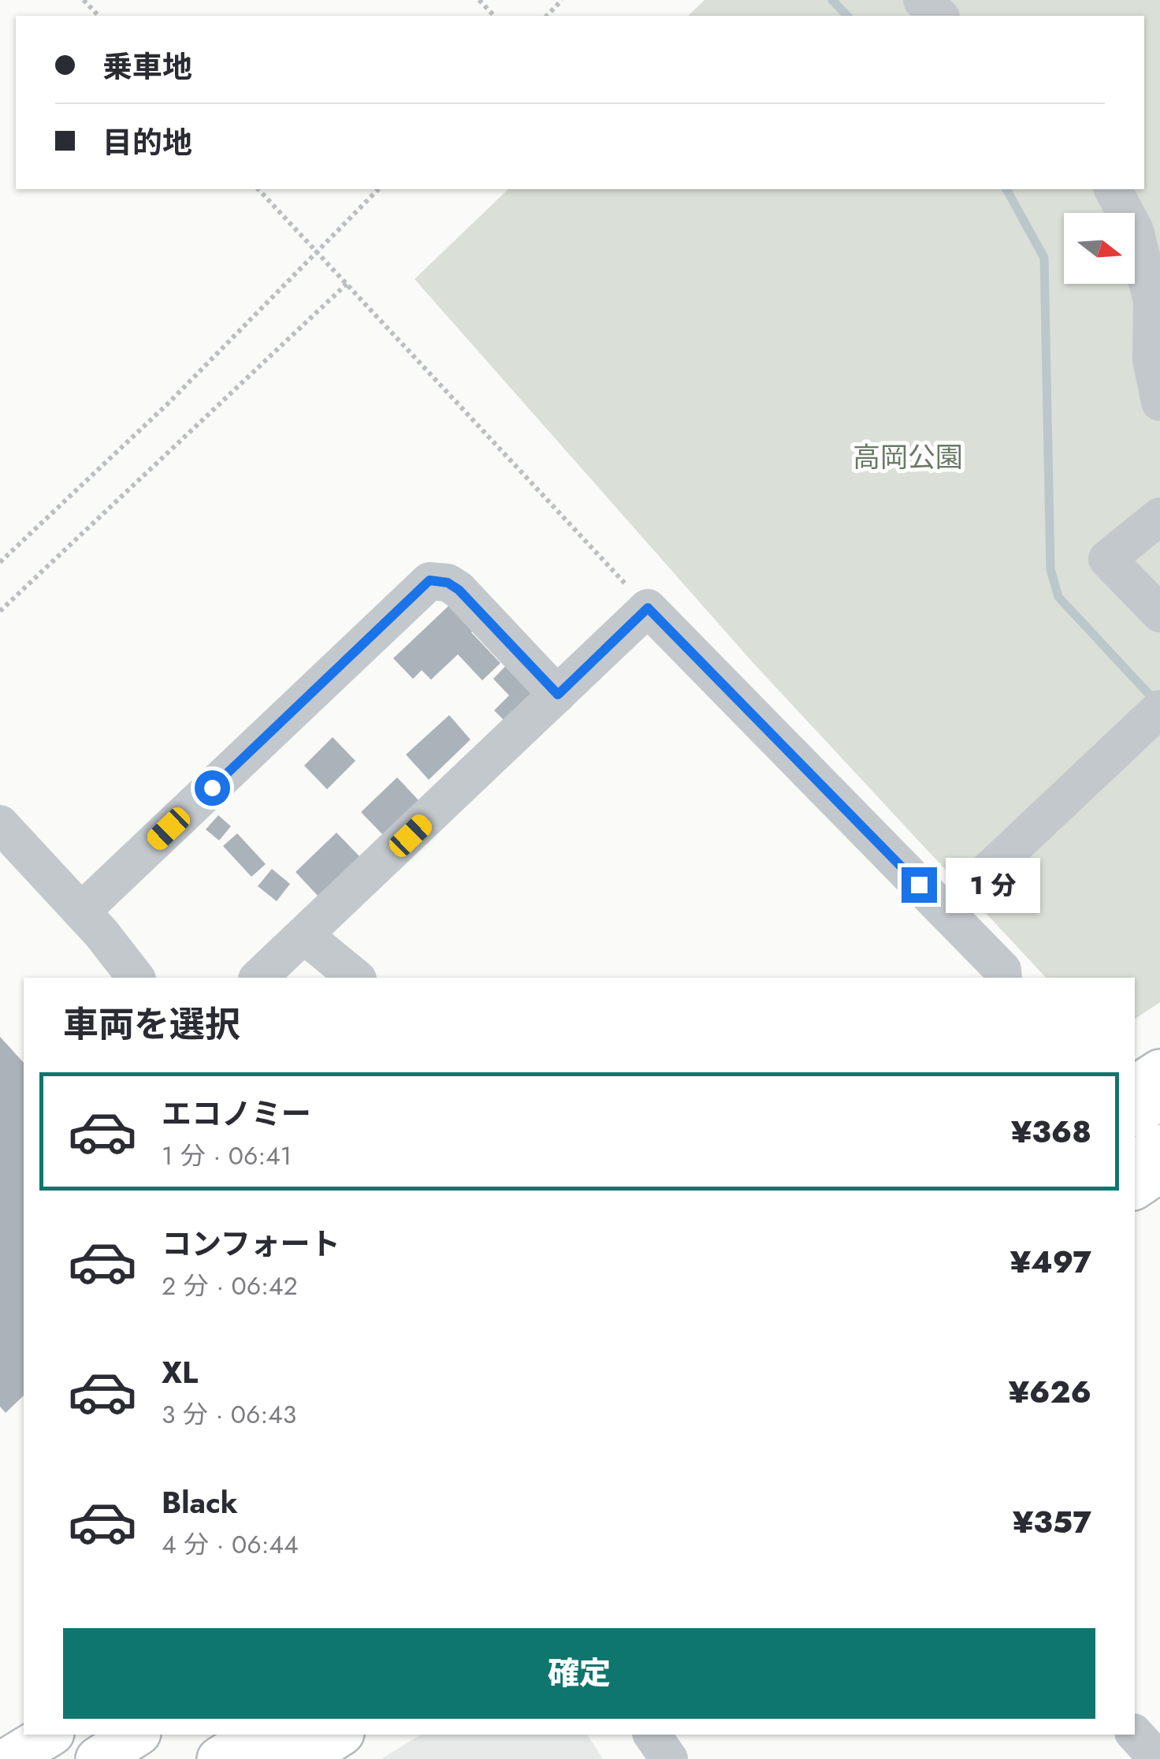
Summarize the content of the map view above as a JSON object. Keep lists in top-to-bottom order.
{
  "parks": ["高岡公園"],
  "north": "right",
  "page": {
    "banner": ["乗車地", "目的地"],
    "bubble": "1 分",
    "heading": "車両を選択",
    "list": [
      {
        "name": "エコノミー",
        "note": "1 分 · 06:41",
        "value": "¥368"
      },
      {
        "name": "コンフォート",
        "note": "2 分 · 06:42",
        "value": "¥497"
      },
      {
        "name": "XL",
        "note": "3 分 · 06:43",
        "value": "¥626"
      },
      {
        "name": "Black",
        "note": "4 分 · 06:44",
        "value": "¥357"
      }
    ],
    "buttons": "確定"
  }
}
